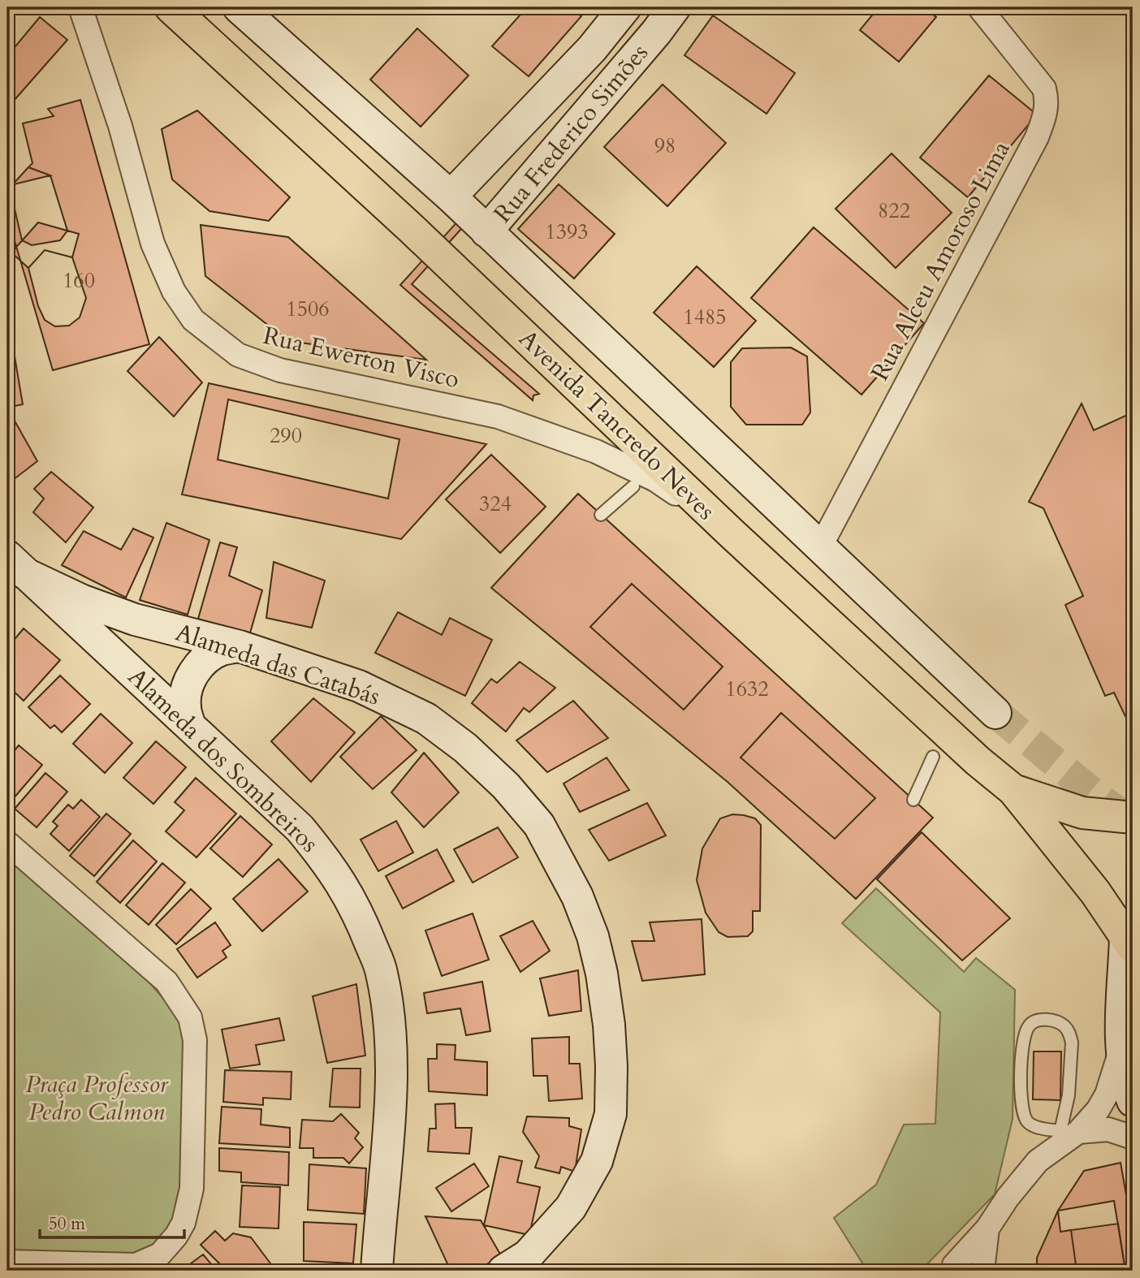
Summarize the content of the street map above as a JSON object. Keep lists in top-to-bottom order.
{
  "streets": {
    "main road": ["Avenida Tancredo Neves"],
    "street": [
      "Rua Frederico Simões",
      "Rua Alceu Amoroso Lima",
      "Rua Ewerton Visco",
      "Alameda das Catabás",
      "Alameda dos Sombreiros"
    ]
  },
  "crossings": [
    ["Rua Frederico Simões", "Avenida Tancredo Neves"],
    ["Rua Alceu Amoroso Lima", "Avenida Tancredo Neves"],
    ["Rua Ewerton Visco", "Avenida Tancredo Neves"],
    ["Alameda das Catabás", "Alameda dos Sombreiros"]
  ],
  "parks": ["Praça Professor Pedro Calmon"],
  "house_numbers": [
    "98",
    "822",
    "1393",
    "160",
    "1506",
    "1485",
    "290",
    "324",
    "1632"
  ],
  "scale_bar": "50 m"
}
